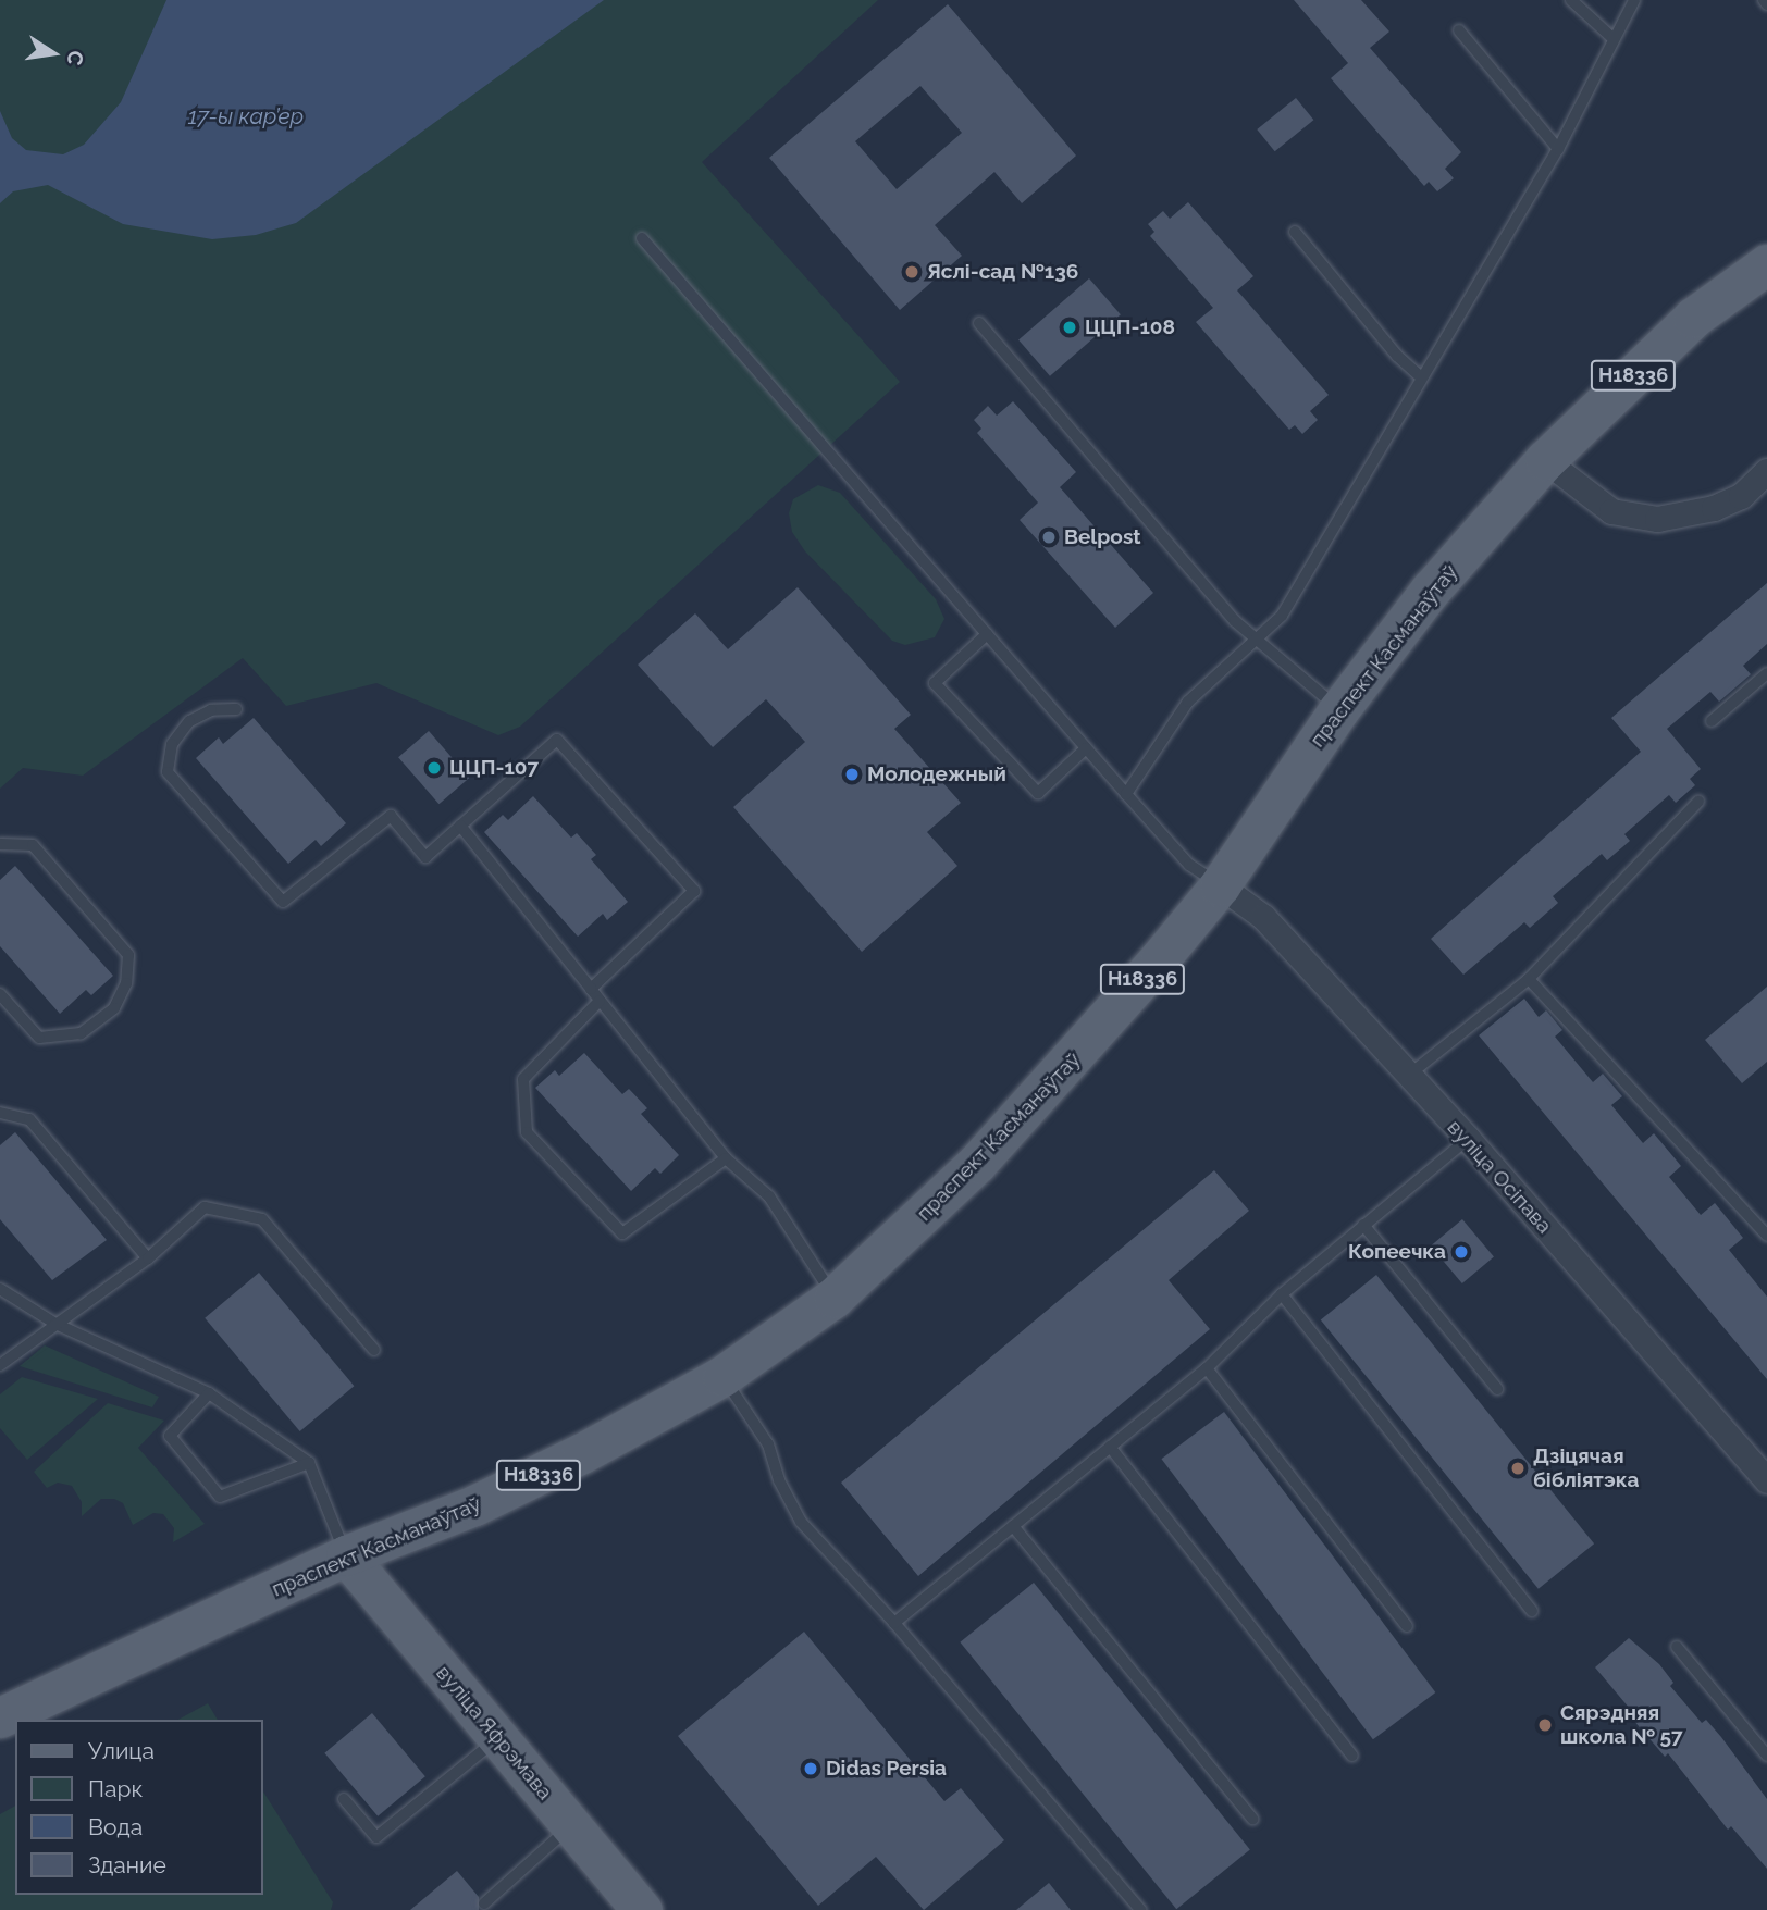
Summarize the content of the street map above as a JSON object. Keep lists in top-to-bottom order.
{
  "streets": {
    "main road": ["Н18336", "праспект Касманаўтаў", "вуліца Яфрэмава"],
    "street": ["вуліца Осіпава"]
  },
  "crossings": [
    ["праспект Касманаўтаў", "вуліца Осіпава"],
    ["праспект Касманаўтаў", "вуліца Яфрэмава"]
  ],
  "water": ["17-ы кар’ер"],
  "places": [
    "Яслі-сад №136",
    "ЦЦП-108",
    "Belpost",
    "ЦЦП-107",
    "Молодежный",
    "Копеечка",
    "Дзіцячая бібліятэка",
    "Сярэдняя школа № 57",
    "Didas Persia"
  ],
  "legend": [
    "Улица",
    "Парк",
    "Вода",
    "Здание"
  ],
  "north": "right"
}
